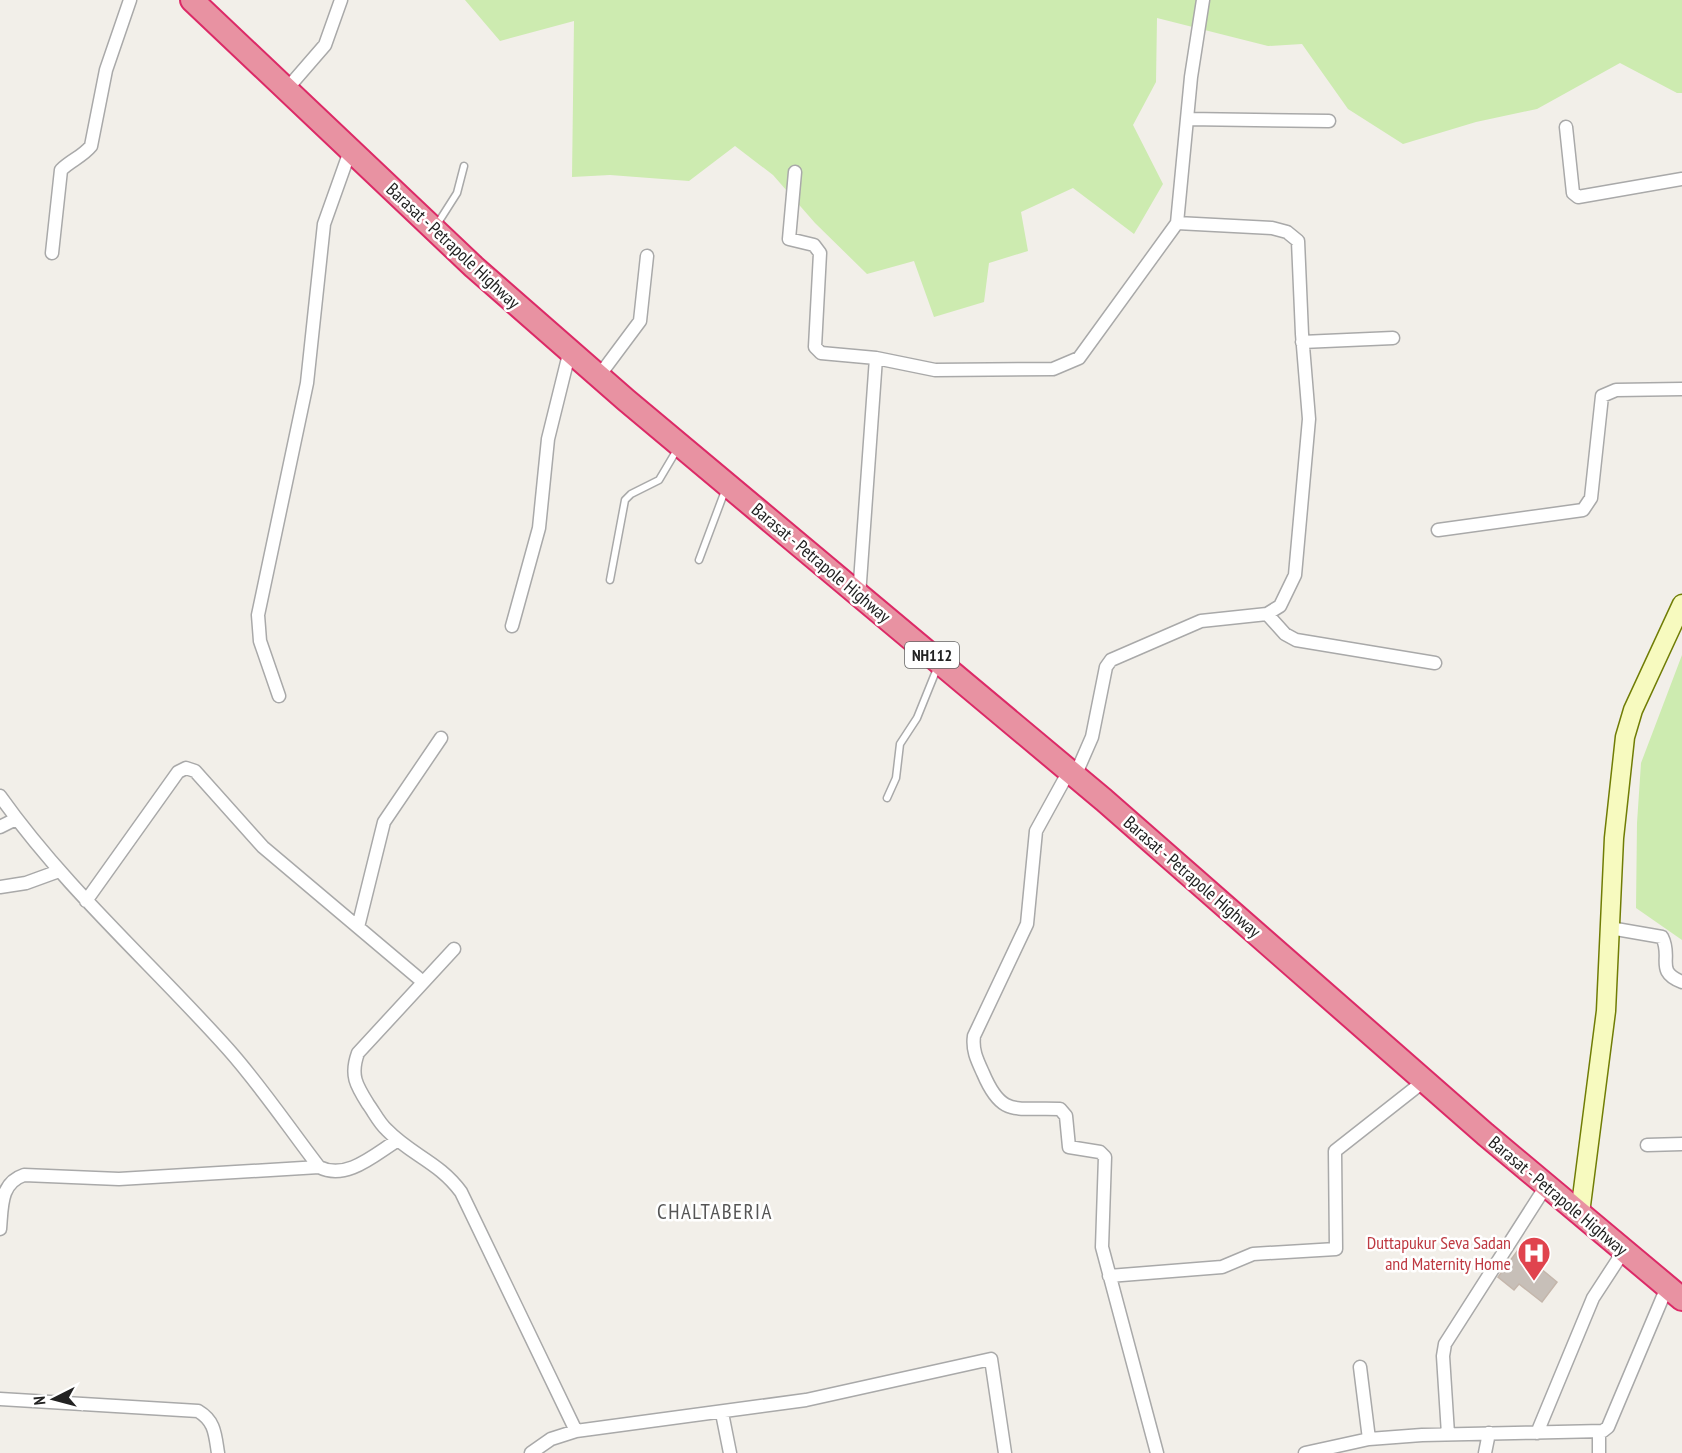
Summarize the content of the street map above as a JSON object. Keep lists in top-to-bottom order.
{
  "streets": {
    "highway": ["Barasat - Petrapole Highway", "NH112"]
  },
  "districts": ["CHALTABERIA"],
  "places": {
    "hospital": ["Duttapukur Seva Sadan and Maternity Home"]
  },
  "north": "left"
}
